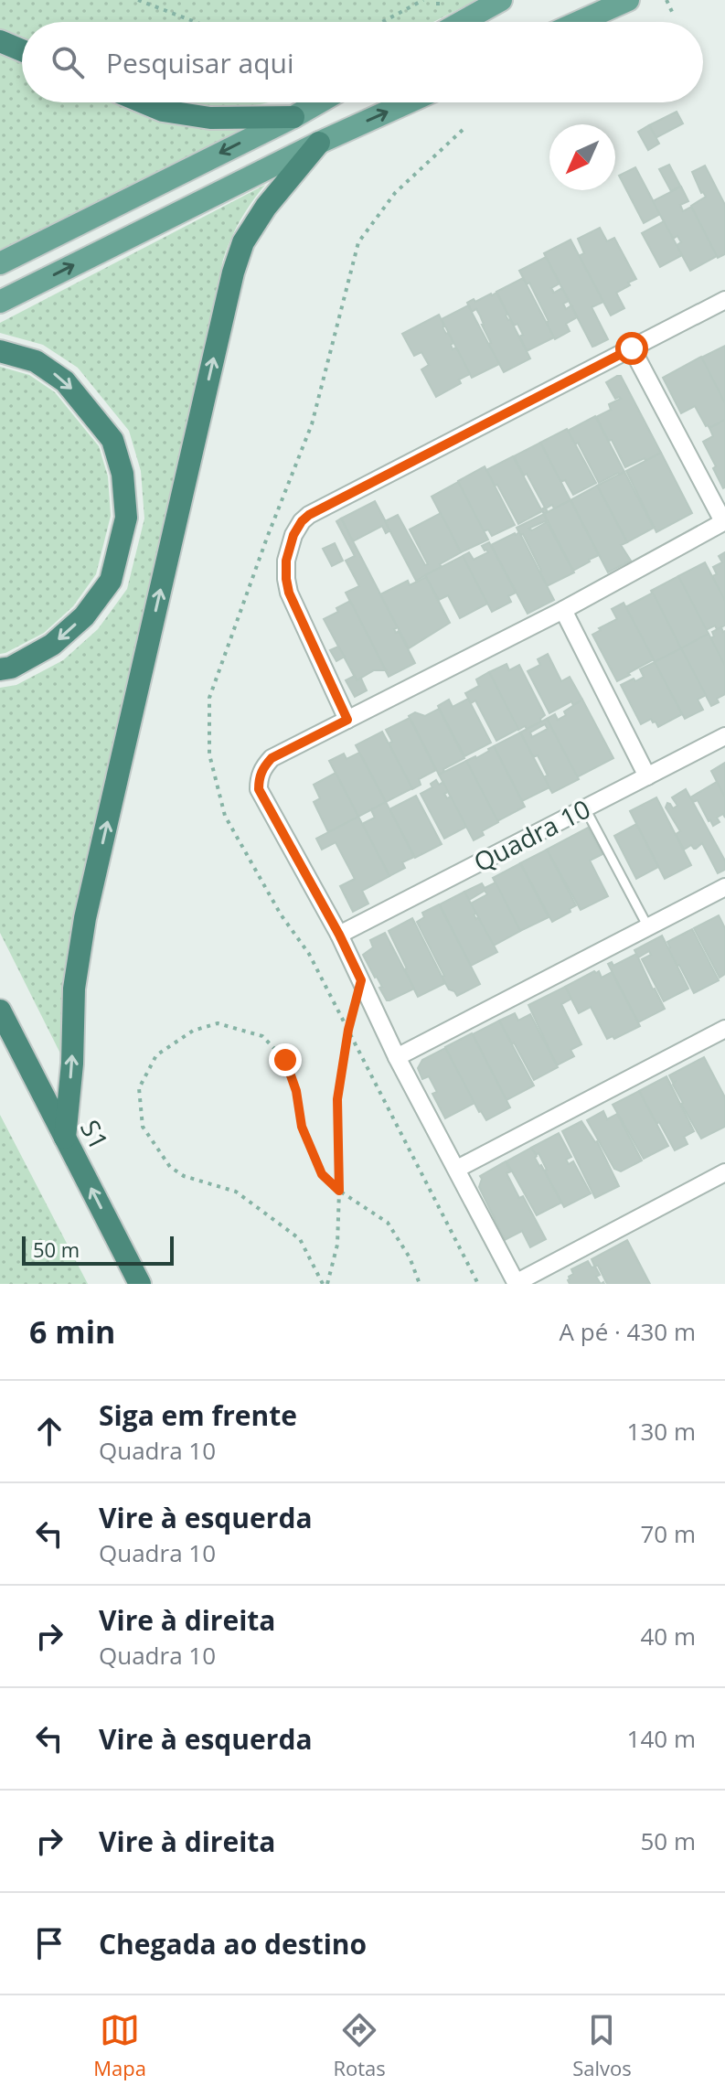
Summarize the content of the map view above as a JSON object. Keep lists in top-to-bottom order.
{
  "streets": {
    "highway": ["S1"],
    "street": ["Quadra 10"]
  },
  "one_way": ["S1"],
  "scale_bar": "50 m",
  "north": "bottom left",
  "page": {
    "search": "Pesquisar aqui",
    "scale": "50 m",
    "heading": ["6 min", "A pé · 430 m"],
    "list": [
      ["Siga em frente", "Quadra 10", "130 m"],
      ["Vire à esquerda", "Quadra 10", "70 m"],
      ["Vire à direita", "Quadra 10", "40 m"],
      ["Vire à esquerda", "140 m"],
      ["Vire à direita", "50 m"],
      "Chegada ao destino"
    ],
    "nav": ["Mapa", "Rotas", "Salvos"]
  }
}
